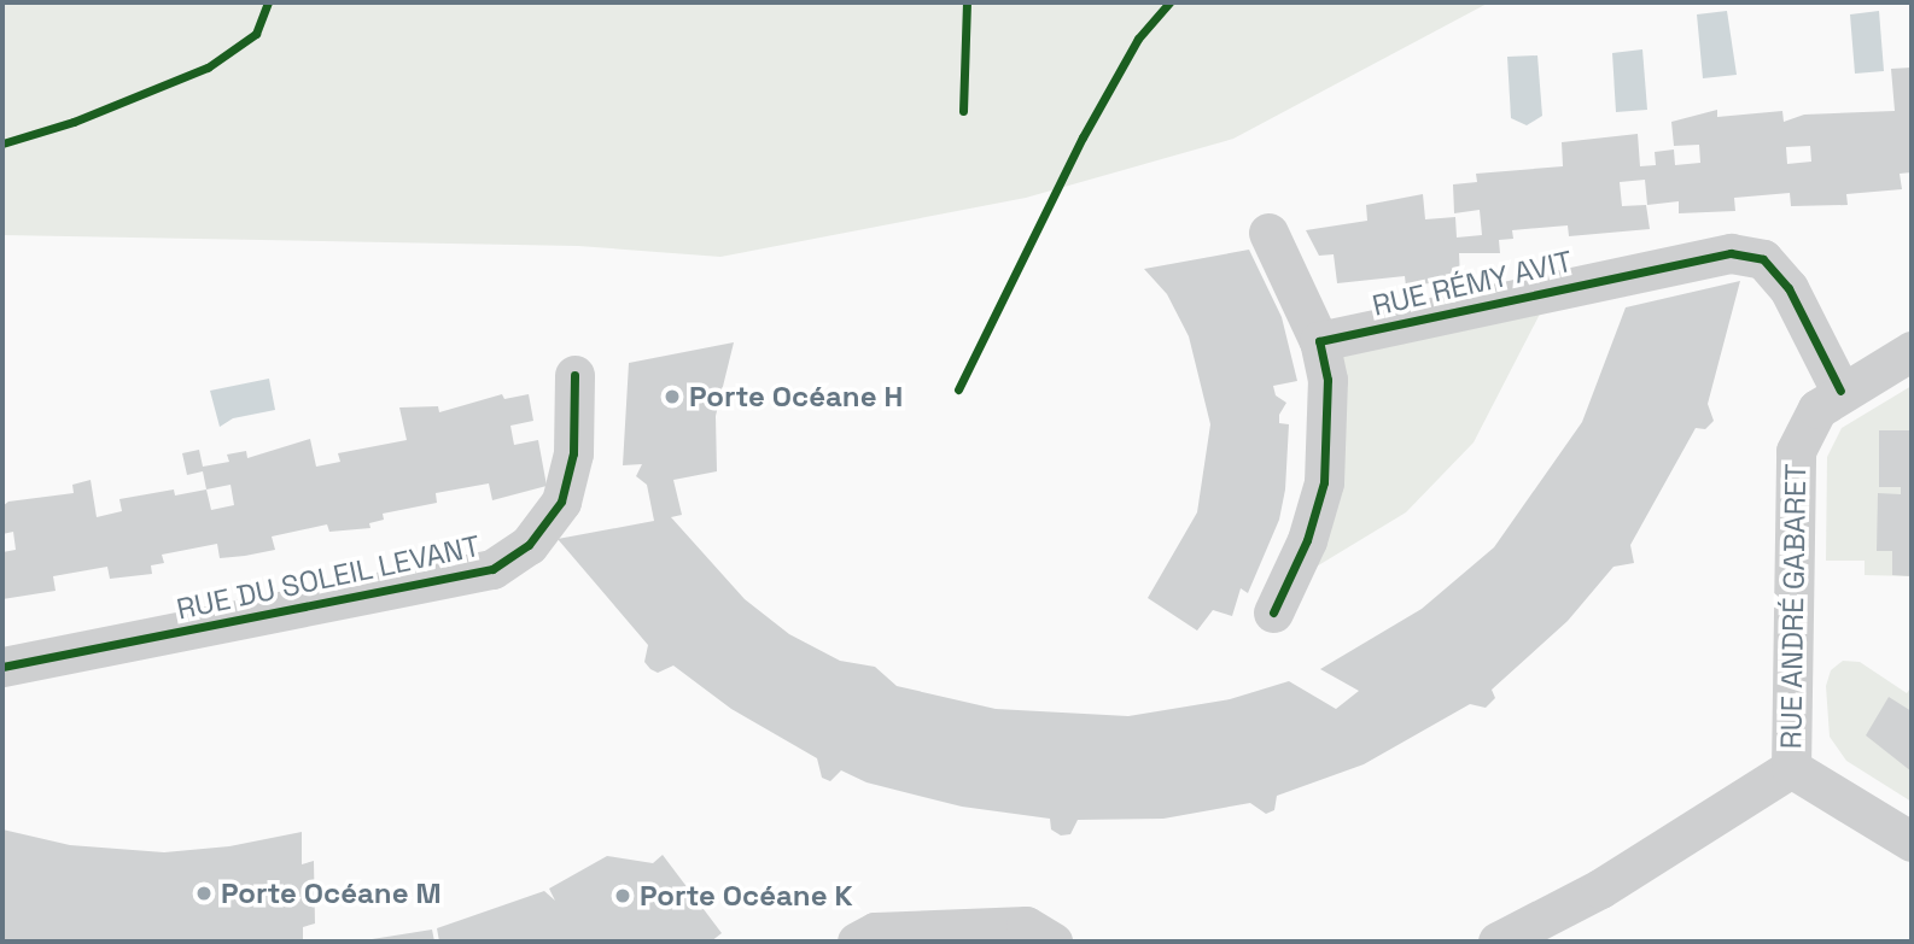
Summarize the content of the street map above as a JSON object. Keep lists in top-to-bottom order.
{
  "streets": {
    "street": ["RUE RÉMY AVIT", "RUE DU SOLEIL LEVANT", "RUE ANDRÉ GABARET"]
  },
  "crossings": [
    ["RUE RÉMY AVIT", "RUE ANDRÉ GABARET"]
  ],
  "places": ["Porte Océane H", "Porte Océane M", "Porte Océane K"]
}
